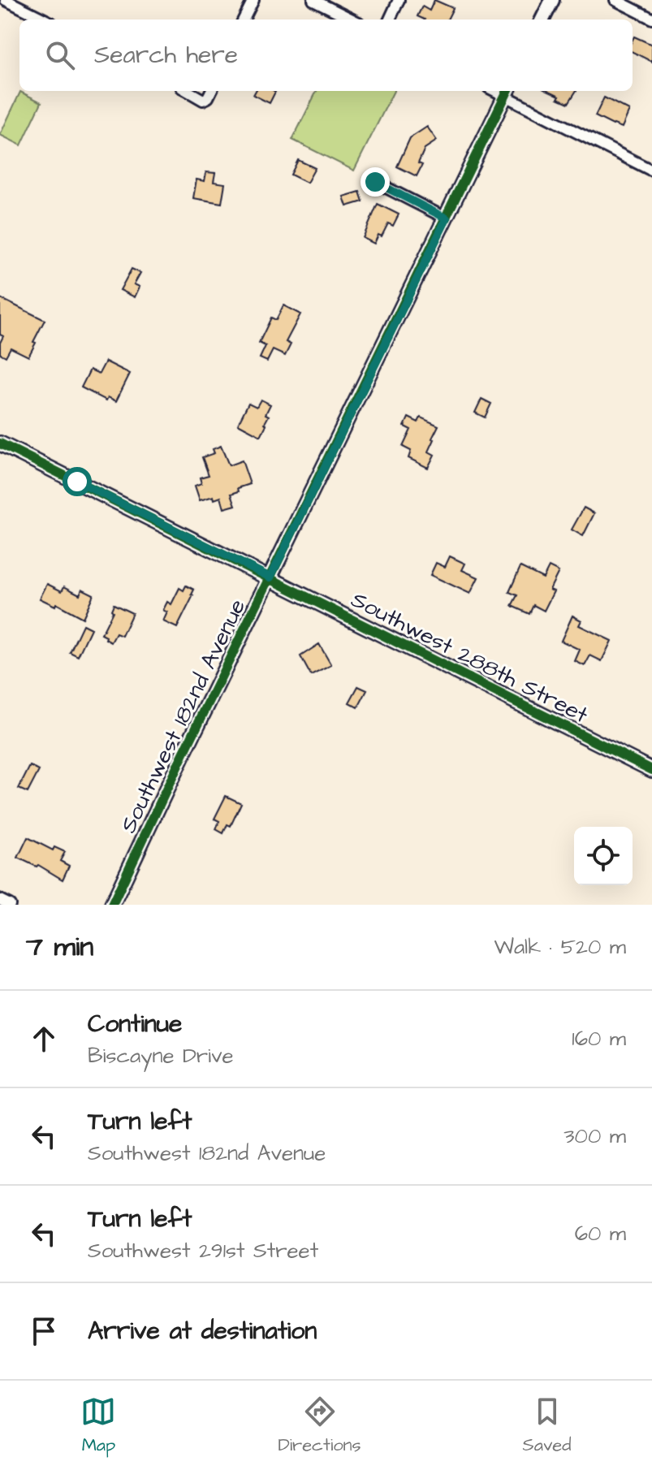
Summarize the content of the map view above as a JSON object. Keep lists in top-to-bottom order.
{
  "streets": {
    "street": ["Southwest 288th Street", "Southwest 182nd Avenue"]
  },
  "crossings": [
    ["Southwest 288th Street", "Southwest 182nd Avenue"]
  ],
  "page": {
    "search": "Search here",
    "heading": ["7 min", "Walk · 520 m"],
    "list": [
      ["Continue", "Biscayne Drive", "160 m"],
      ["Turn left", "Southwest 182nd Avenue", "300 m"],
      ["Turn left", "Southwest 291st Street", "60 m"],
      "Arrive at destination"
    ],
    "nav": ["Map", "Directions", "Saved"]
  }
}
